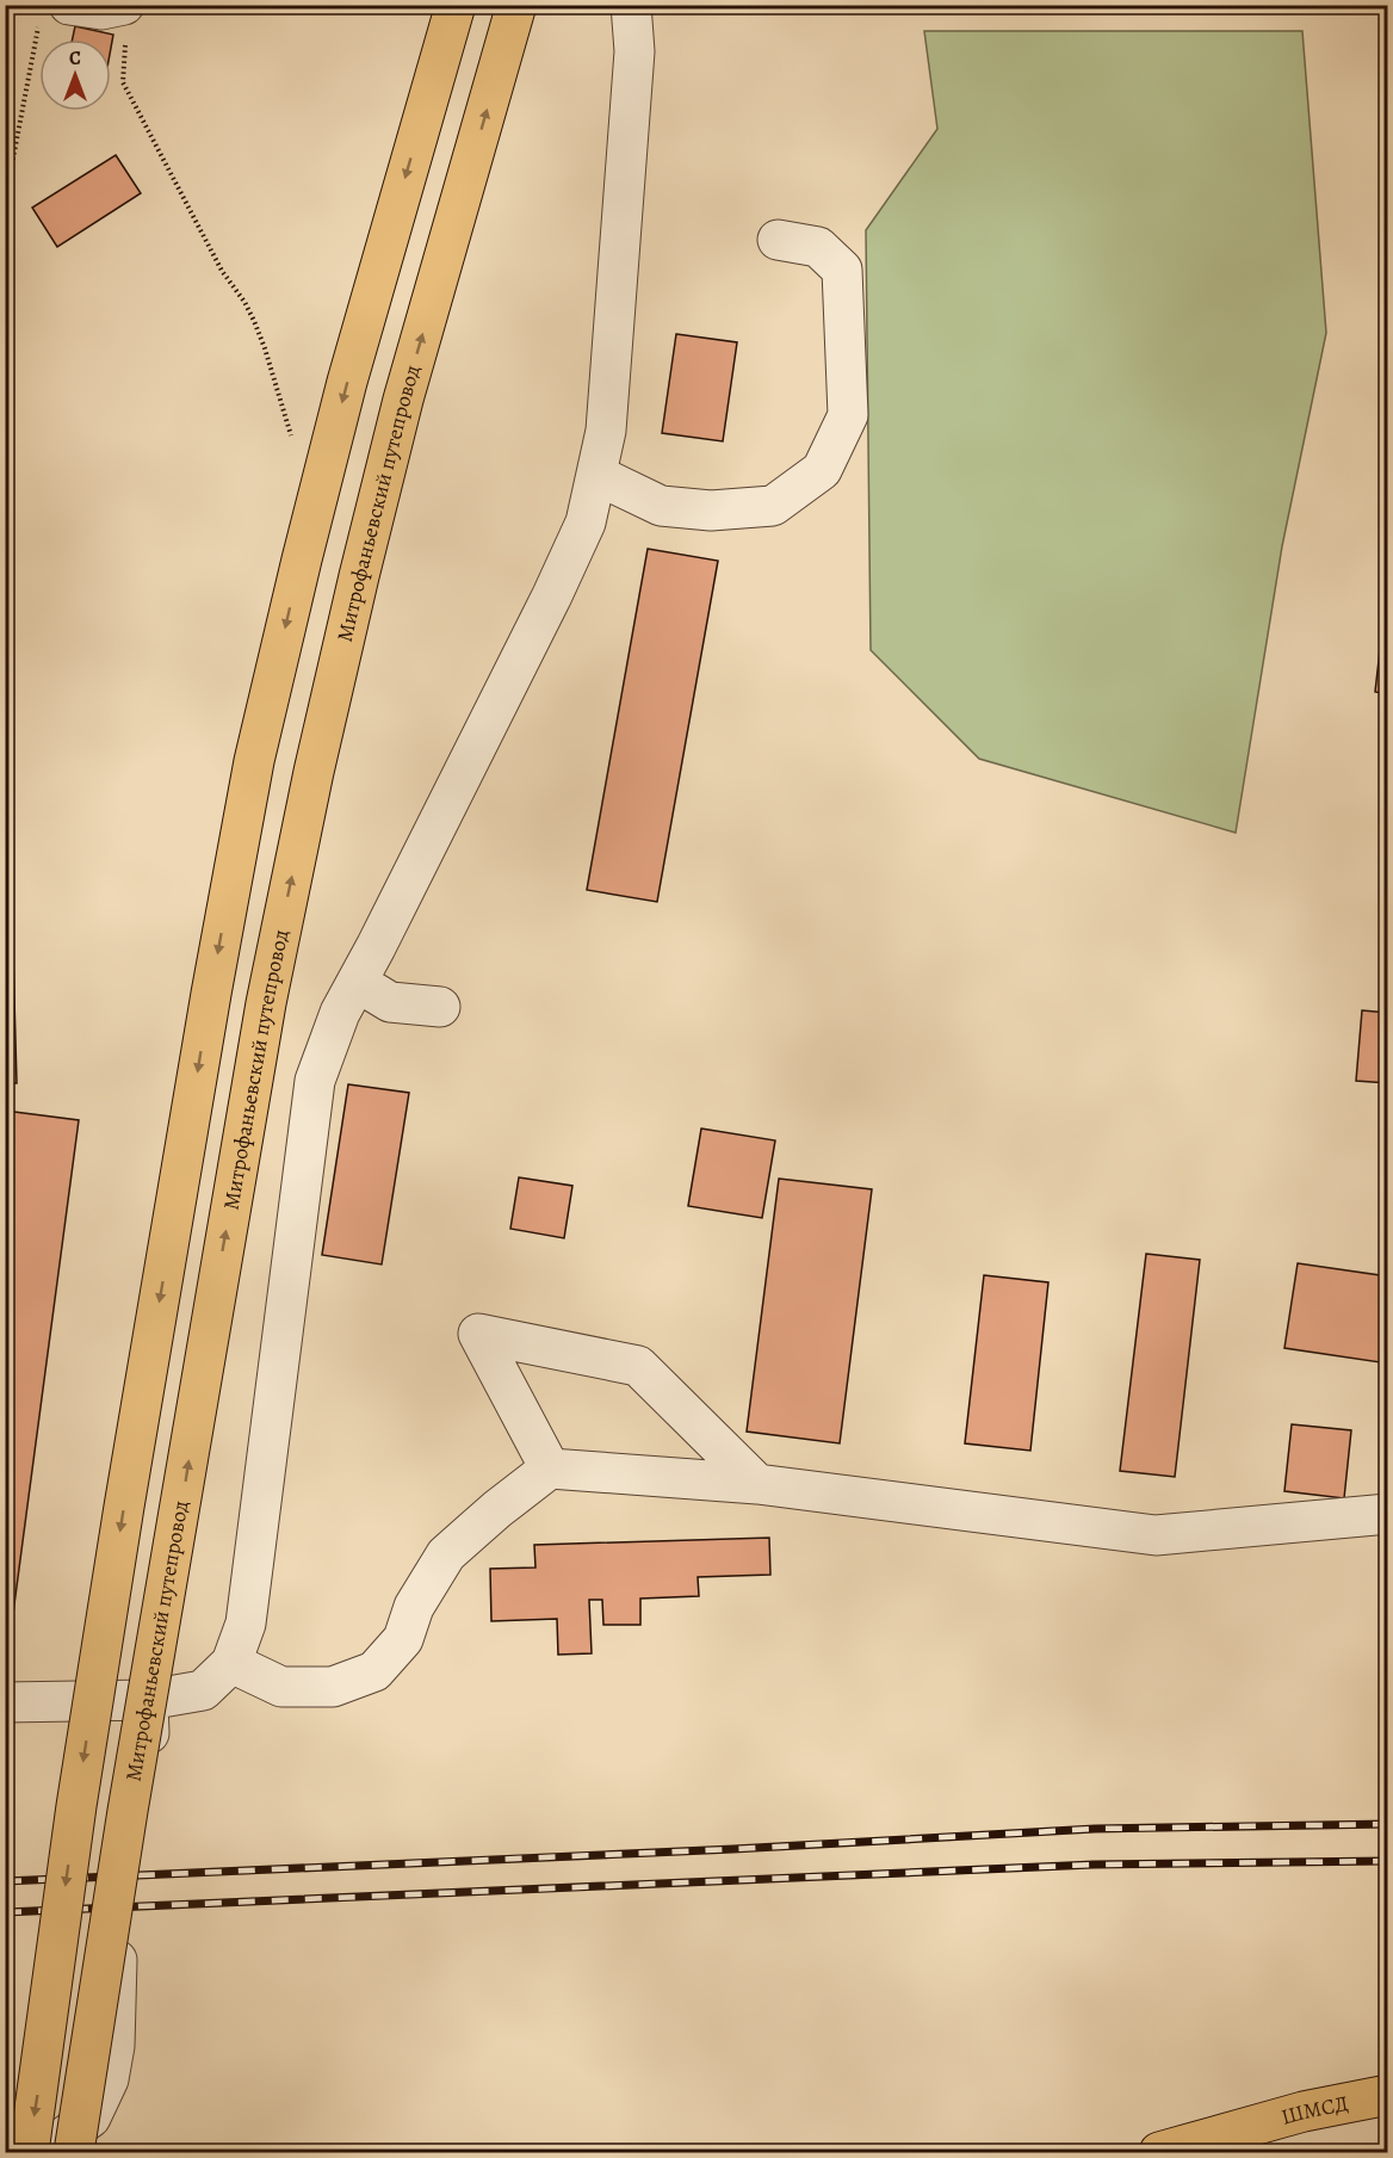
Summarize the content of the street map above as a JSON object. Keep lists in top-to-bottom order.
{
  "streets": {
    "main road": ["Митрофаньевский путепровод", "ШМСД"]
  },
  "north": "top"
}
